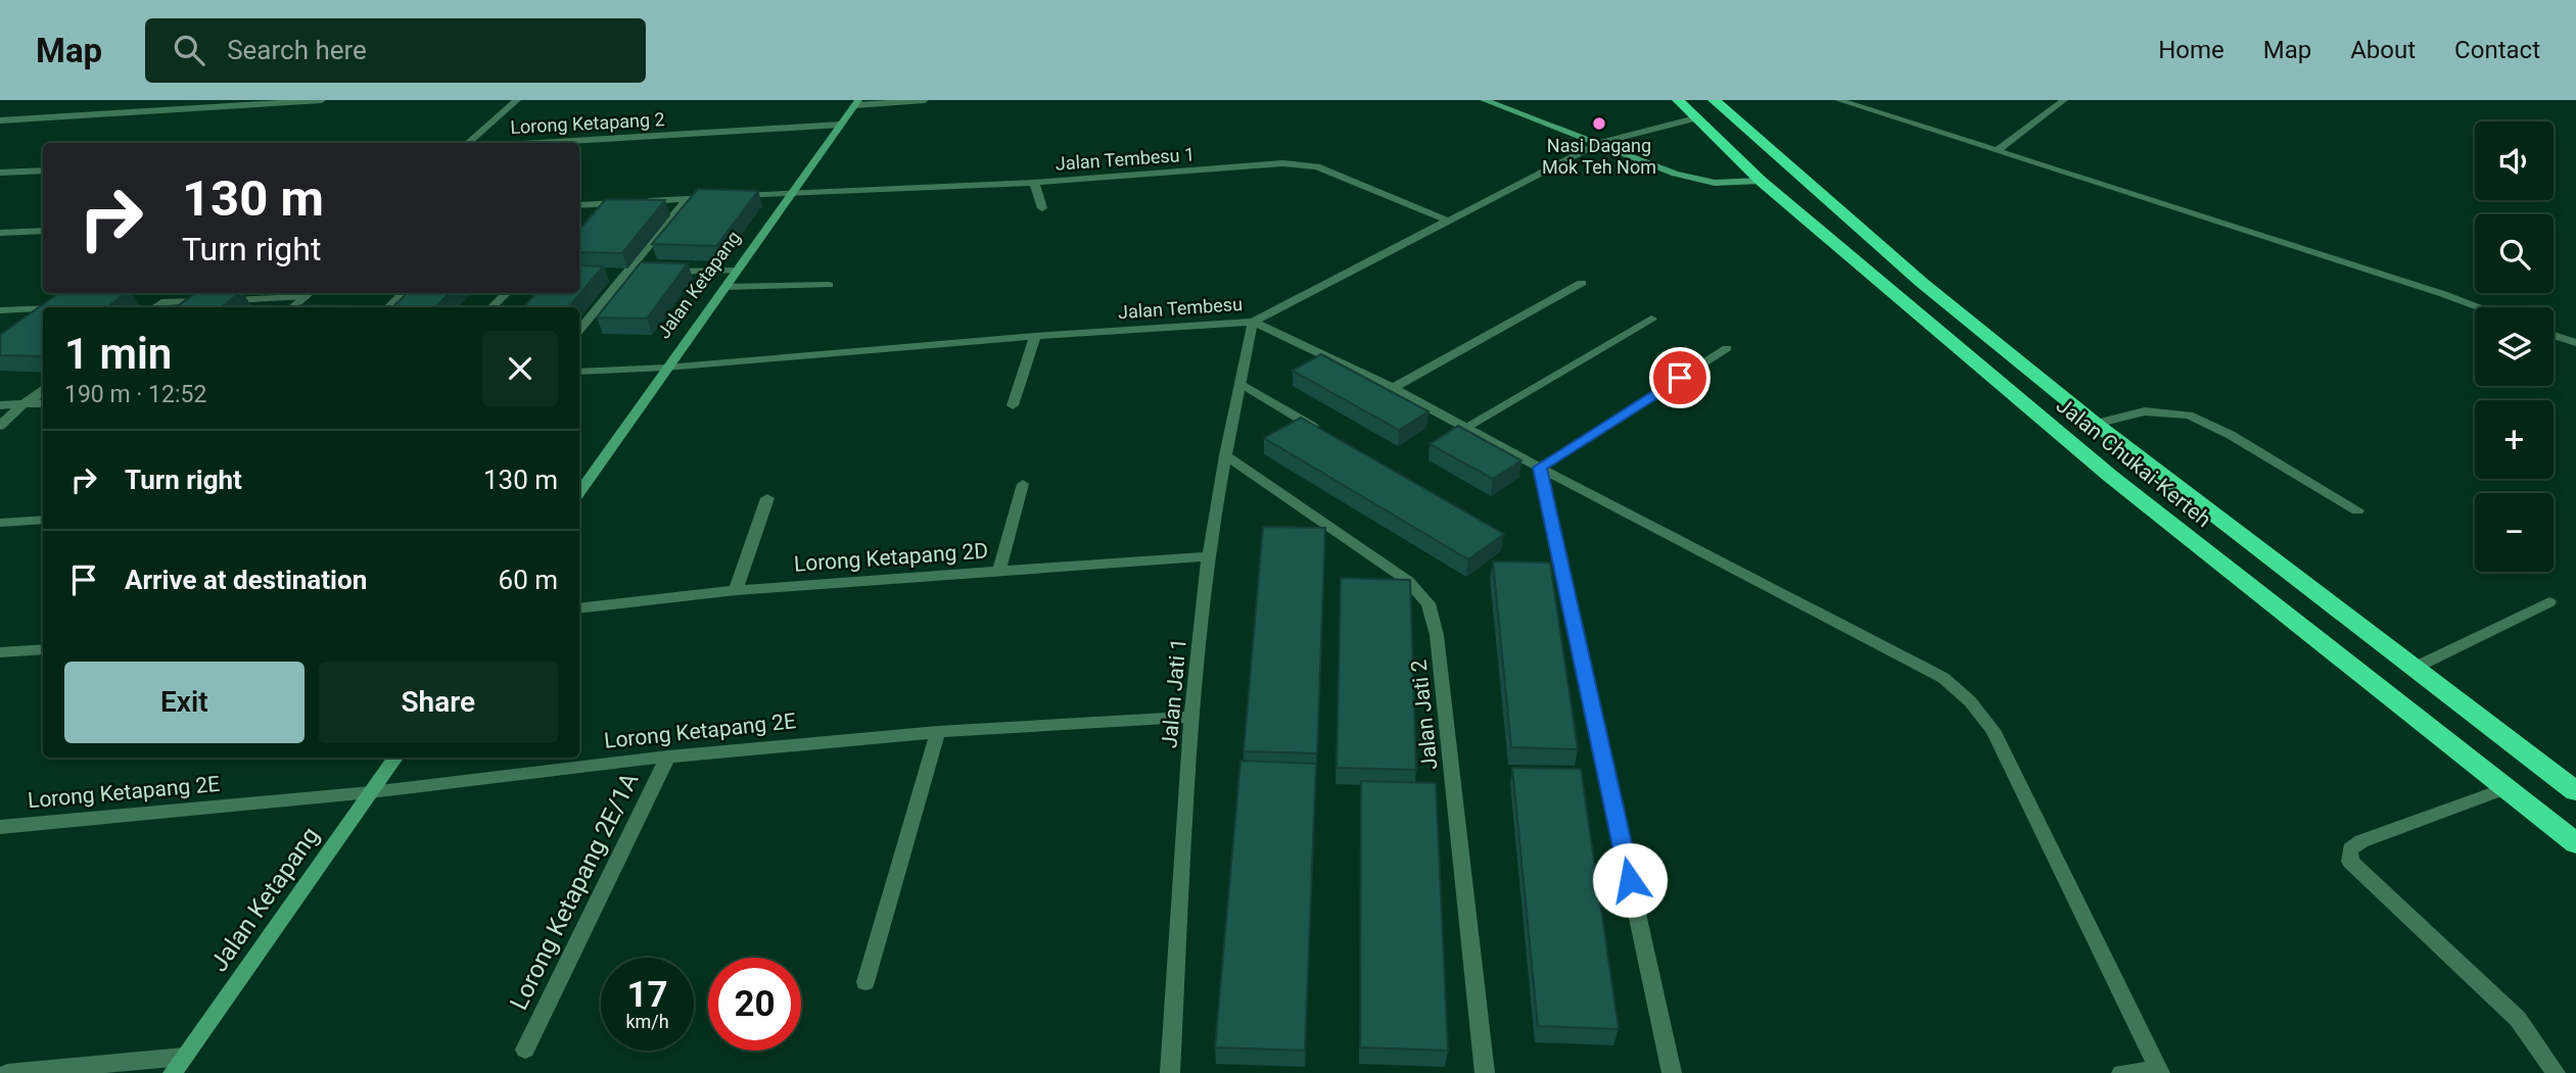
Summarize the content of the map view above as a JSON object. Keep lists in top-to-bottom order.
{
  "streets": {
    "highway": ["Jalan Chukai-Kerteh"],
    "street": [
      "Lorong Ketapang 2",
      "Jalan Tembesu 1",
      "Jalan Ketapang",
      "Jalan Tembesu",
      "Lorong Ketapang 2D",
      "Jalan Jati 1",
      "Jalan Jati 2",
      "Lorong Ketapang 2E",
      "Lorong Ketapang 2E/1A"
    ]
  },
  "crossings": [
    ["Lorong Ketapang 2", "Jalan Ketapang"],
    ["Jalan Tembesu 1", "Jalan Ketapang"],
    ["Jalan Tembesu 1", "Jalan Tembesu"],
    ["Jalan Ketapang", "Jalan Tembesu"],
    ["Jalan Ketapang", "Lorong Ketapang 2E"],
    ["Jalan Tembesu", "Jalan Chukai-Kerteh"],
    ["Jalan Tembesu", "Jalan Jati 1"],
    ["Lorong Ketapang 2D", "Jalan Jati 1"],
    ["Jalan Jati 1", "Jalan Jati 2"],
    ["Jalan Jati 1", "Lorong Ketapang 2E"],
    ["Lorong Ketapang 2E", "Lorong Ketapang 2E/1A"]
  ],
  "places": ["Nasi Dagang Mok Teh Nom"],
  "page": {
    "header": "Map",
    "search": "Search here",
    "nav": [
      "Home",
      "Map",
      "About",
      "Contact"
    ],
    "map_buttons": ["+", "−"],
    "turn": ["130 m", "Turn right"],
    "heading": ["1 min", "190 m · 12:52"],
    "list": [
      {
        "name": "Turn right",
        "value": "130 m"
      },
      {
        "name": "Arrive at destination",
        "value": "60 m"
      }
    ],
    "buttons": ["Exit", "Share"],
    "speed": "17 km/h",
    "limit": "20"
  }
}
